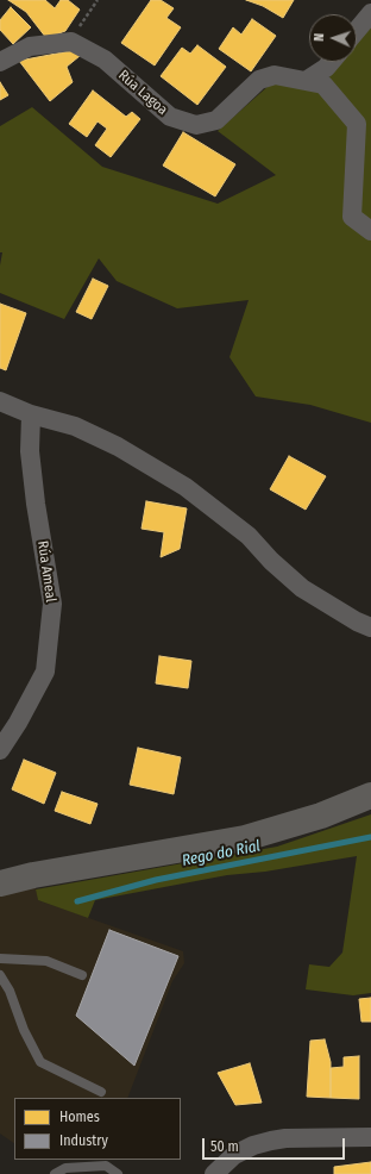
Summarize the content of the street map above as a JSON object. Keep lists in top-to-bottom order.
{
  "streets": {
    "street": ["Rúa Lagoa", "Rúa Ameal"]
  },
  "water": ["Rego do Rial"],
  "legend": ["Homes", "Industry"],
  "scale_bar": "50 m",
  "north": "left"
}
